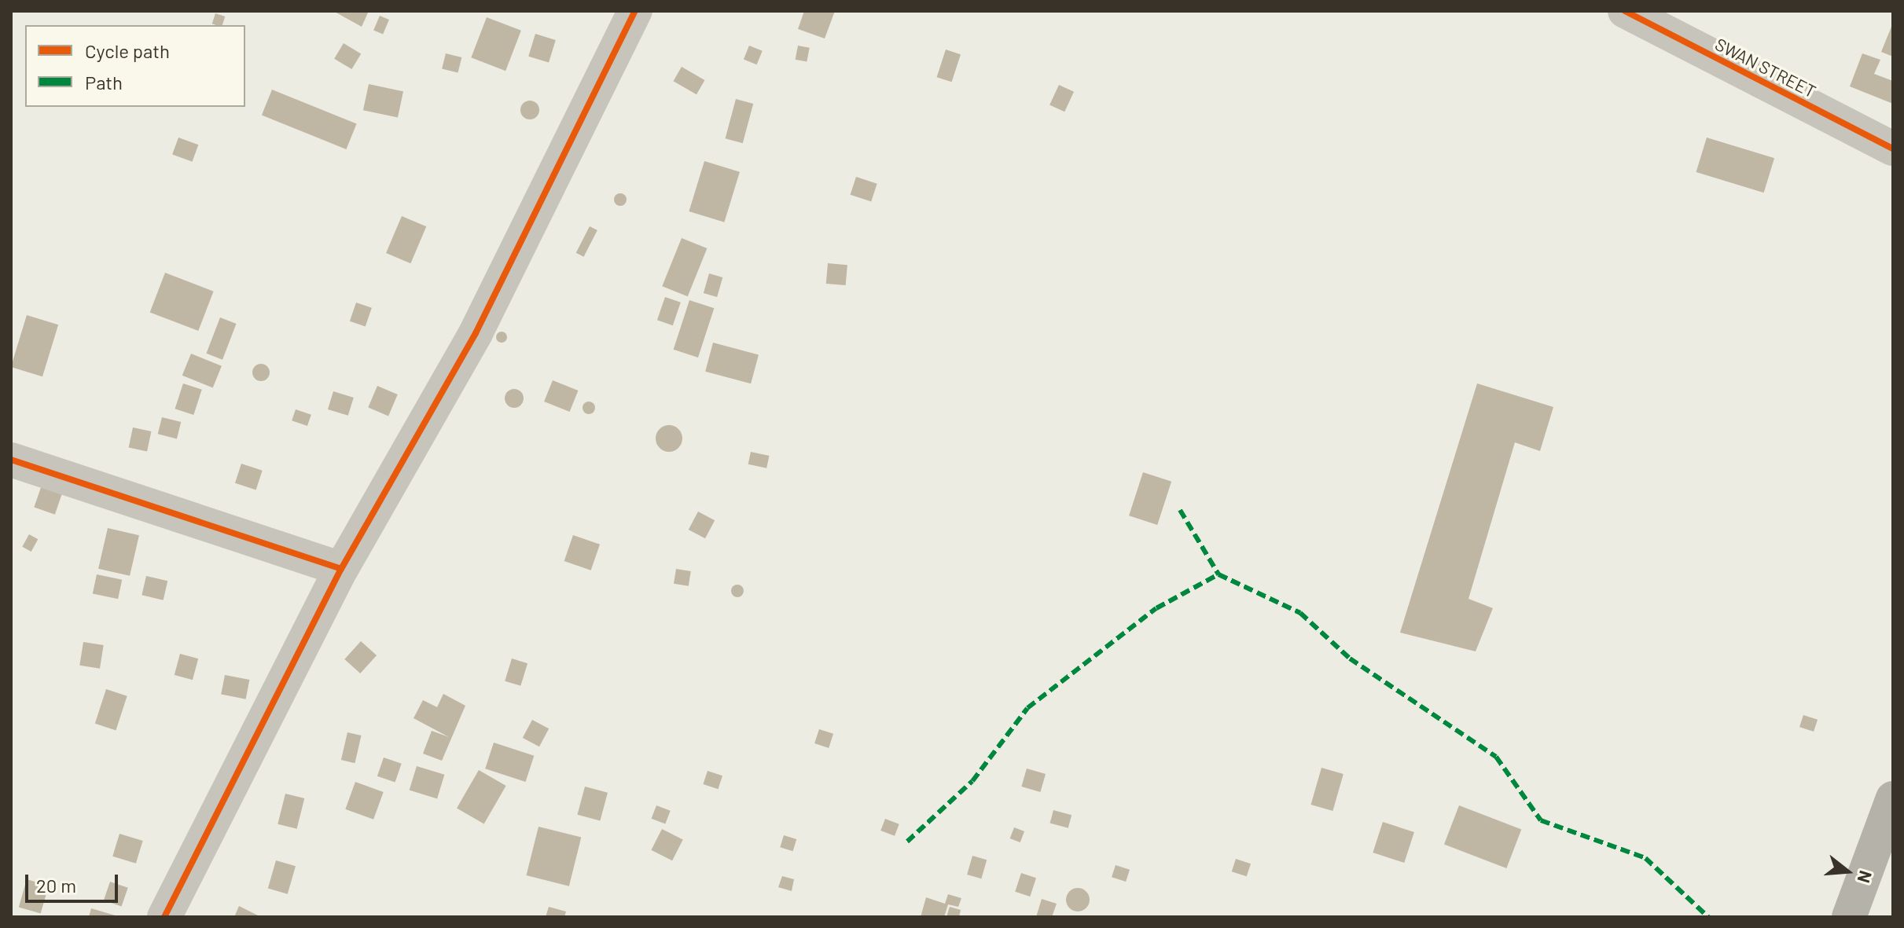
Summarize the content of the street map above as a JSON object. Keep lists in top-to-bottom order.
{
  "streets": {
    "street": ["SWAN STREET"]
  },
  "legend": ["Cycle path", "Path"],
  "scale_bar": "20 m",
  "north": "right"
}
